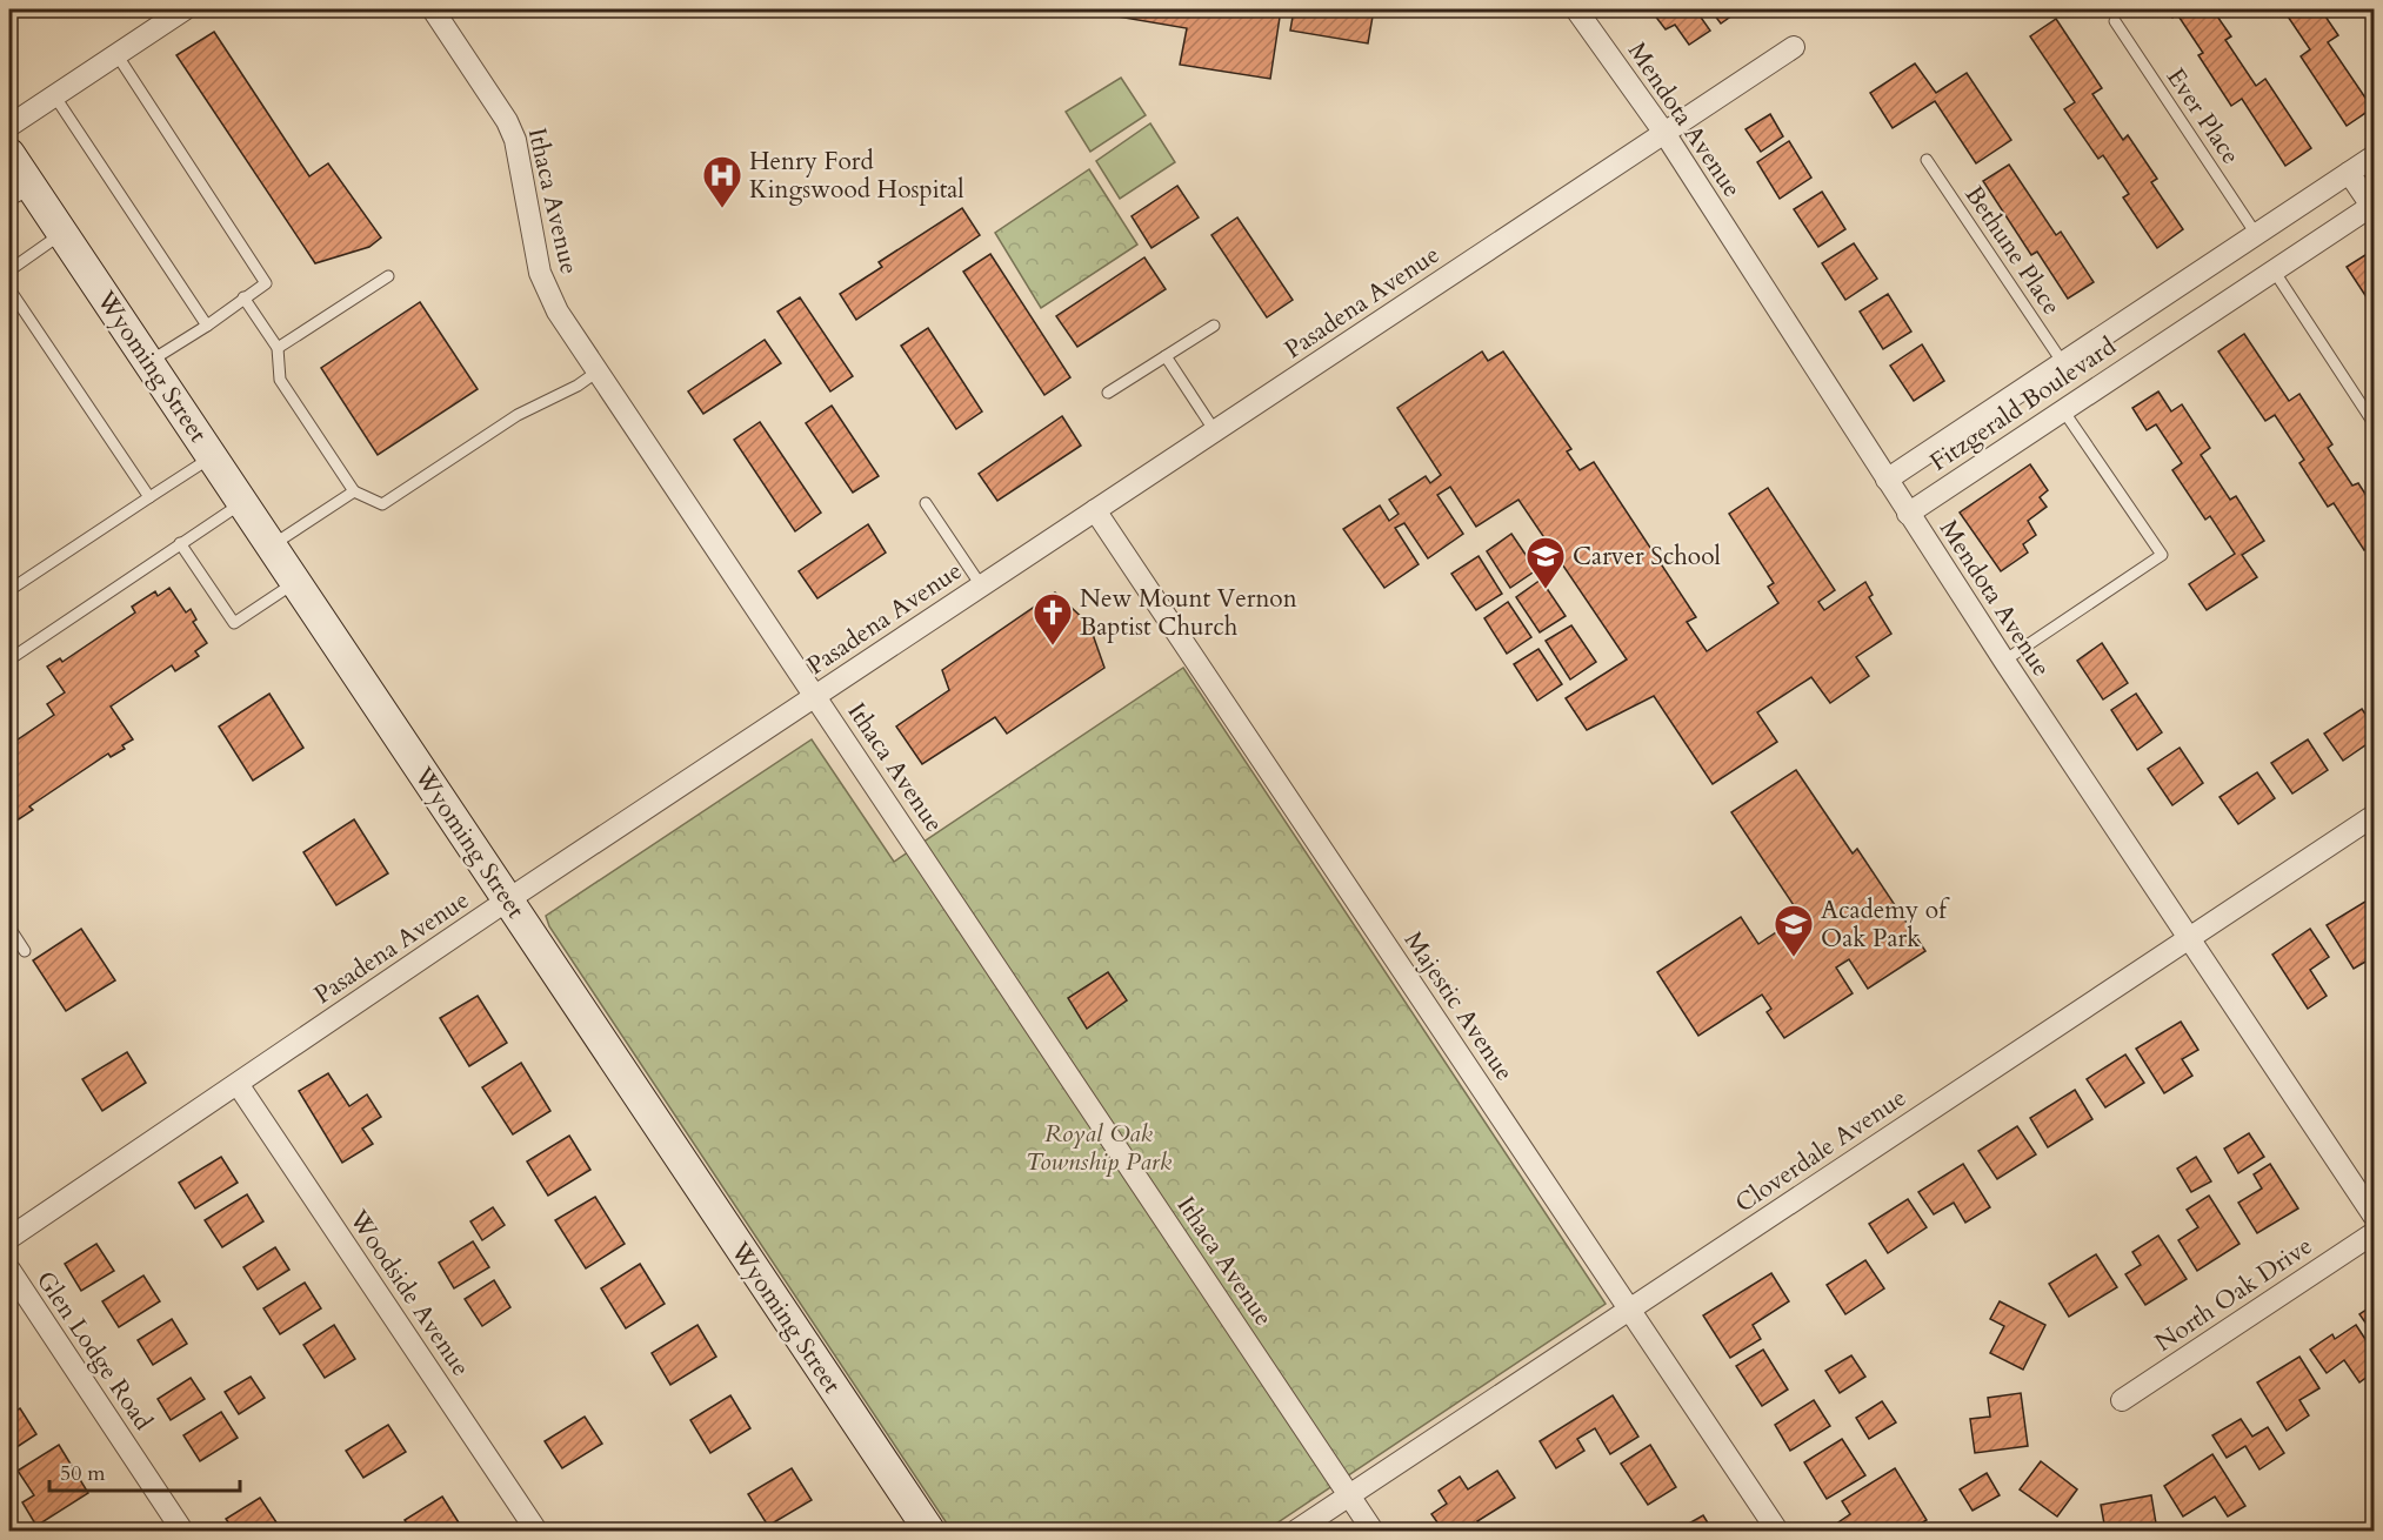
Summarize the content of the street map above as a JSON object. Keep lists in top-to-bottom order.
{
  "streets": {
    "street": [
      "Mendota Avenue",
      "Ithaca Avenue",
      "Pasadena Avenue",
      "Wyoming Street",
      "Fitzgerald Boulevard",
      "Majestic Avenue",
      "Cloverdale Avenue",
      "Woodside Avenue",
      "North Oak Drive",
      "Glen Lodge Road"
    ],
    "lane": ["Ever Place", "Bethune Place"]
  },
  "crossings": [
    ["Ever Place", "Fitzgerald Boulevard"],
    ["Mendota Avenue", "Pasadena Avenue"],
    ["Mendota Avenue", "Fitzgerald Boulevard"],
    ["Mendota Avenue", "Cloverdale Avenue"],
    ["Ithaca Avenue", "Pasadena Avenue"],
    ["Ithaca Avenue", "Cloverdale Avenue"],
    ["Bethune Place", "Fitzgerald Boulevard"],
    ["Pasadena Avenue", "Wyoming Street"],
    ["Pasadena Avenue", "Majestic Avenue"],
    ["Pasadena Avenue", "Woodside Avenue"],
    ["Majestic Avenue", "Cloverdale Avenue"]
  ],
  "parks": ["Royal Oak Township Park"],
  "places": {
    "hospital": ["Henry Ford Kingswood Hospital"],
    "school or university": ["Carver School", "Academy of Oak Park"],
    "church": ["New Mount Vernon Baptist Church"]
  },
  "scale_bar": "50 m"
}
